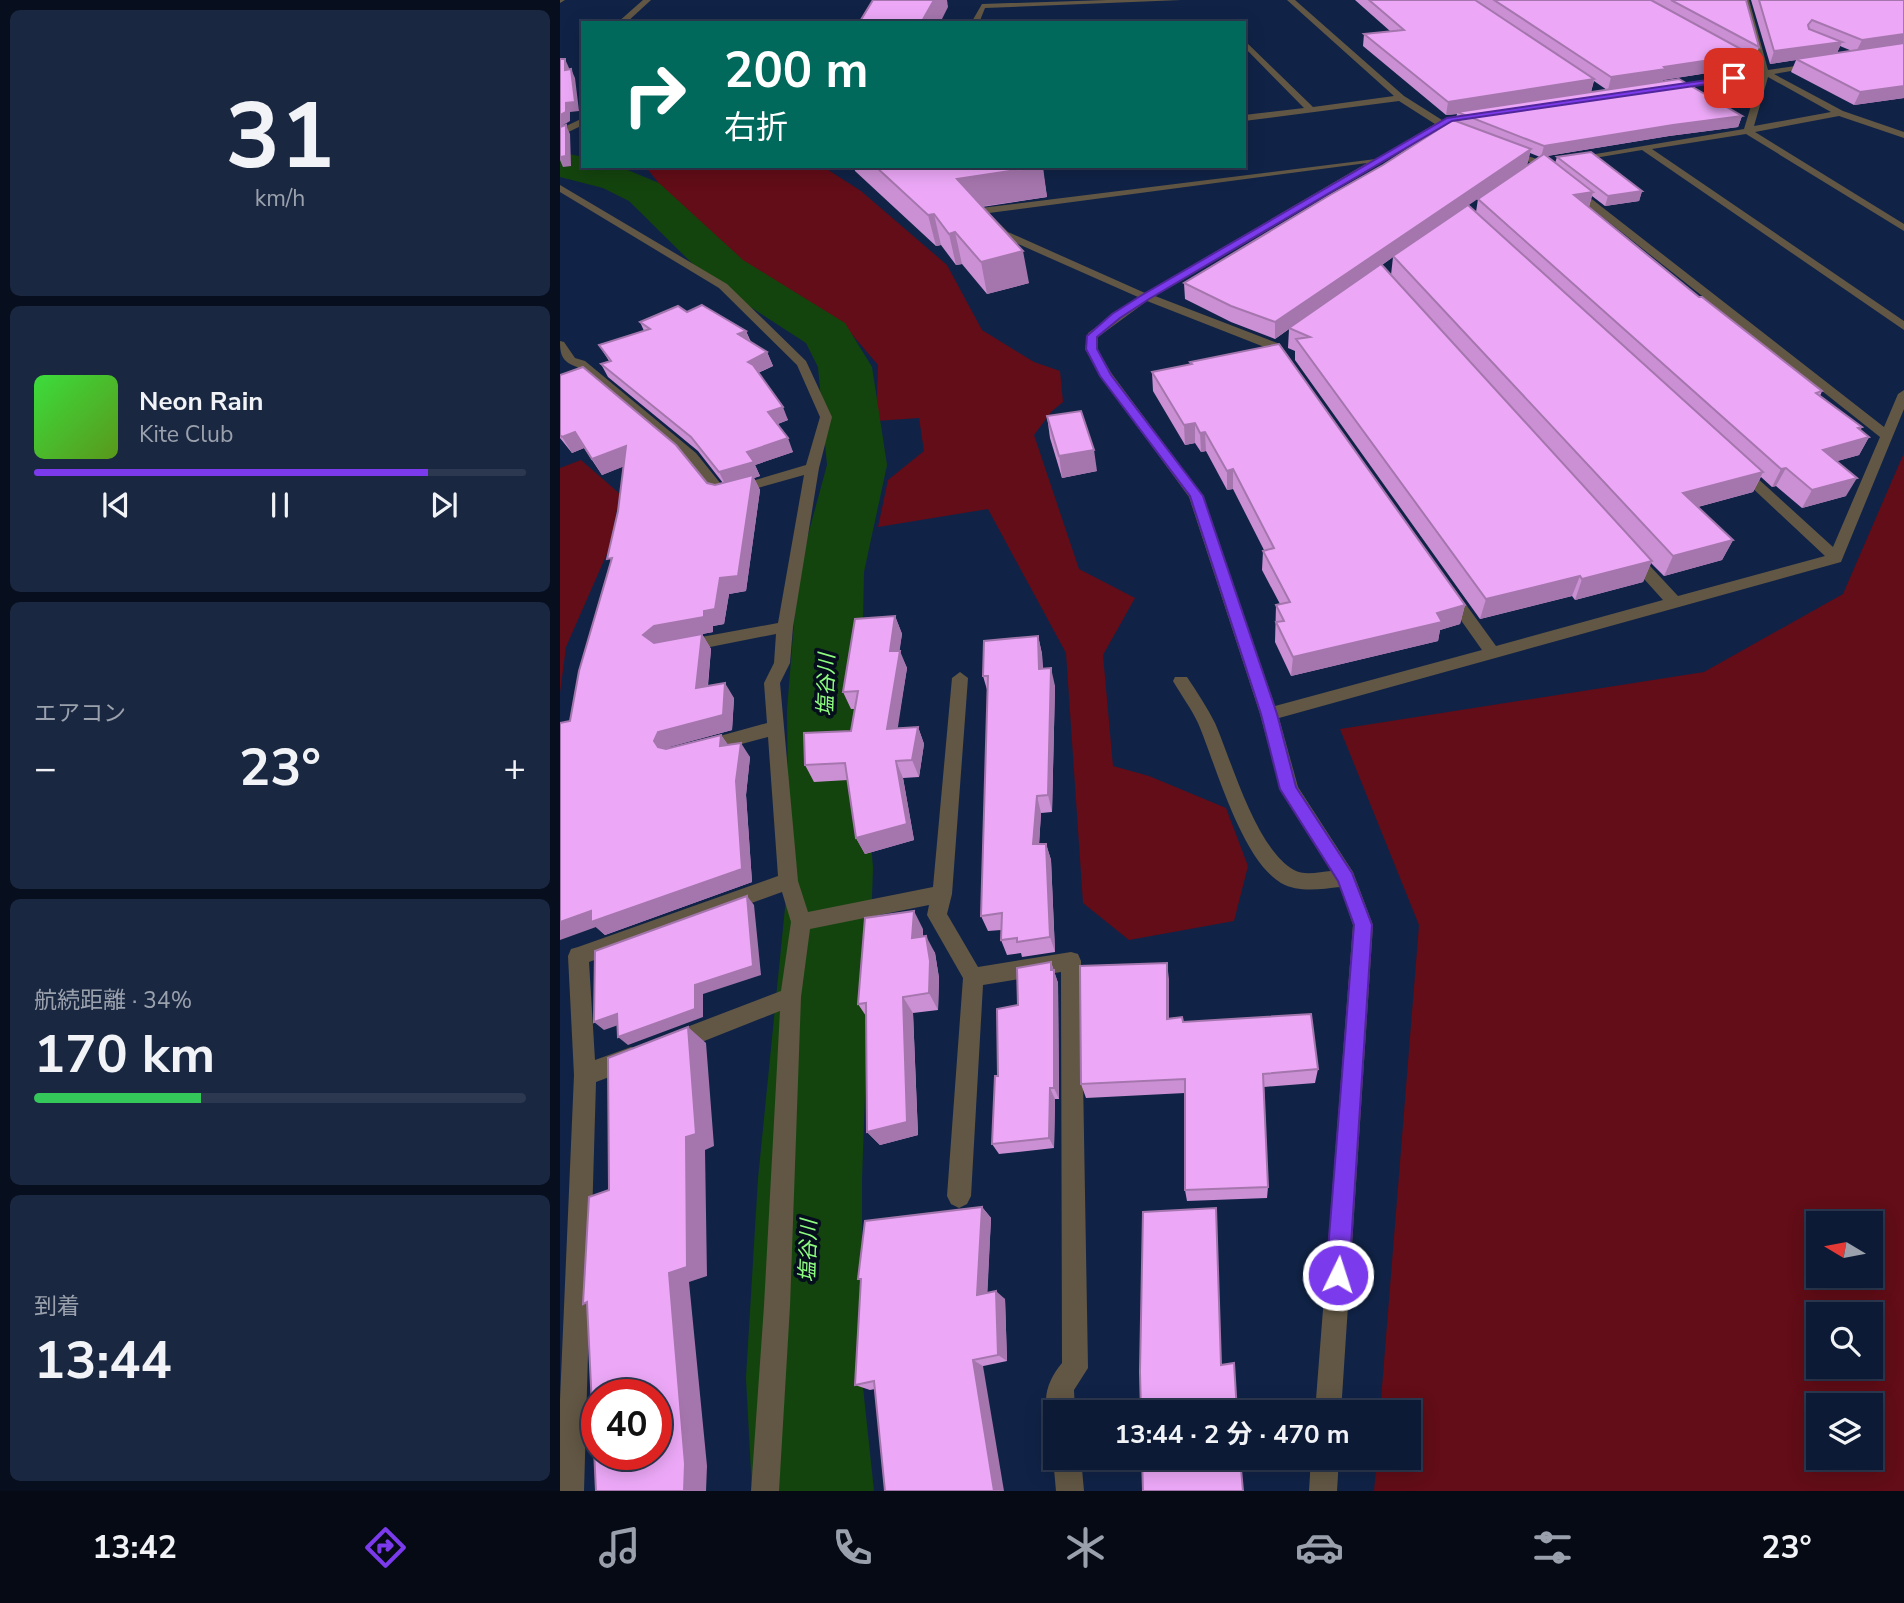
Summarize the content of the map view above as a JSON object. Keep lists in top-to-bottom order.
{
  "water": ["塩谷川"],
  "north": "left",
  "page": {
    "tile": [
      ["31", "km/h"],
      "エアコン",
      ["航続距離 · 34%", "170 km"],
      ["到着", "13:44"]
    ],
    "turn": ["200 m", "右折"],
    "song": ["Neon Rain", "Kite Club"],
    "heat": ["−", "23°", "+"],
    "limit": "40",
    "trip": "13:44 · 2 分 · 470 m",
    "tabs": ["13:42", "23°"]
  }
}
